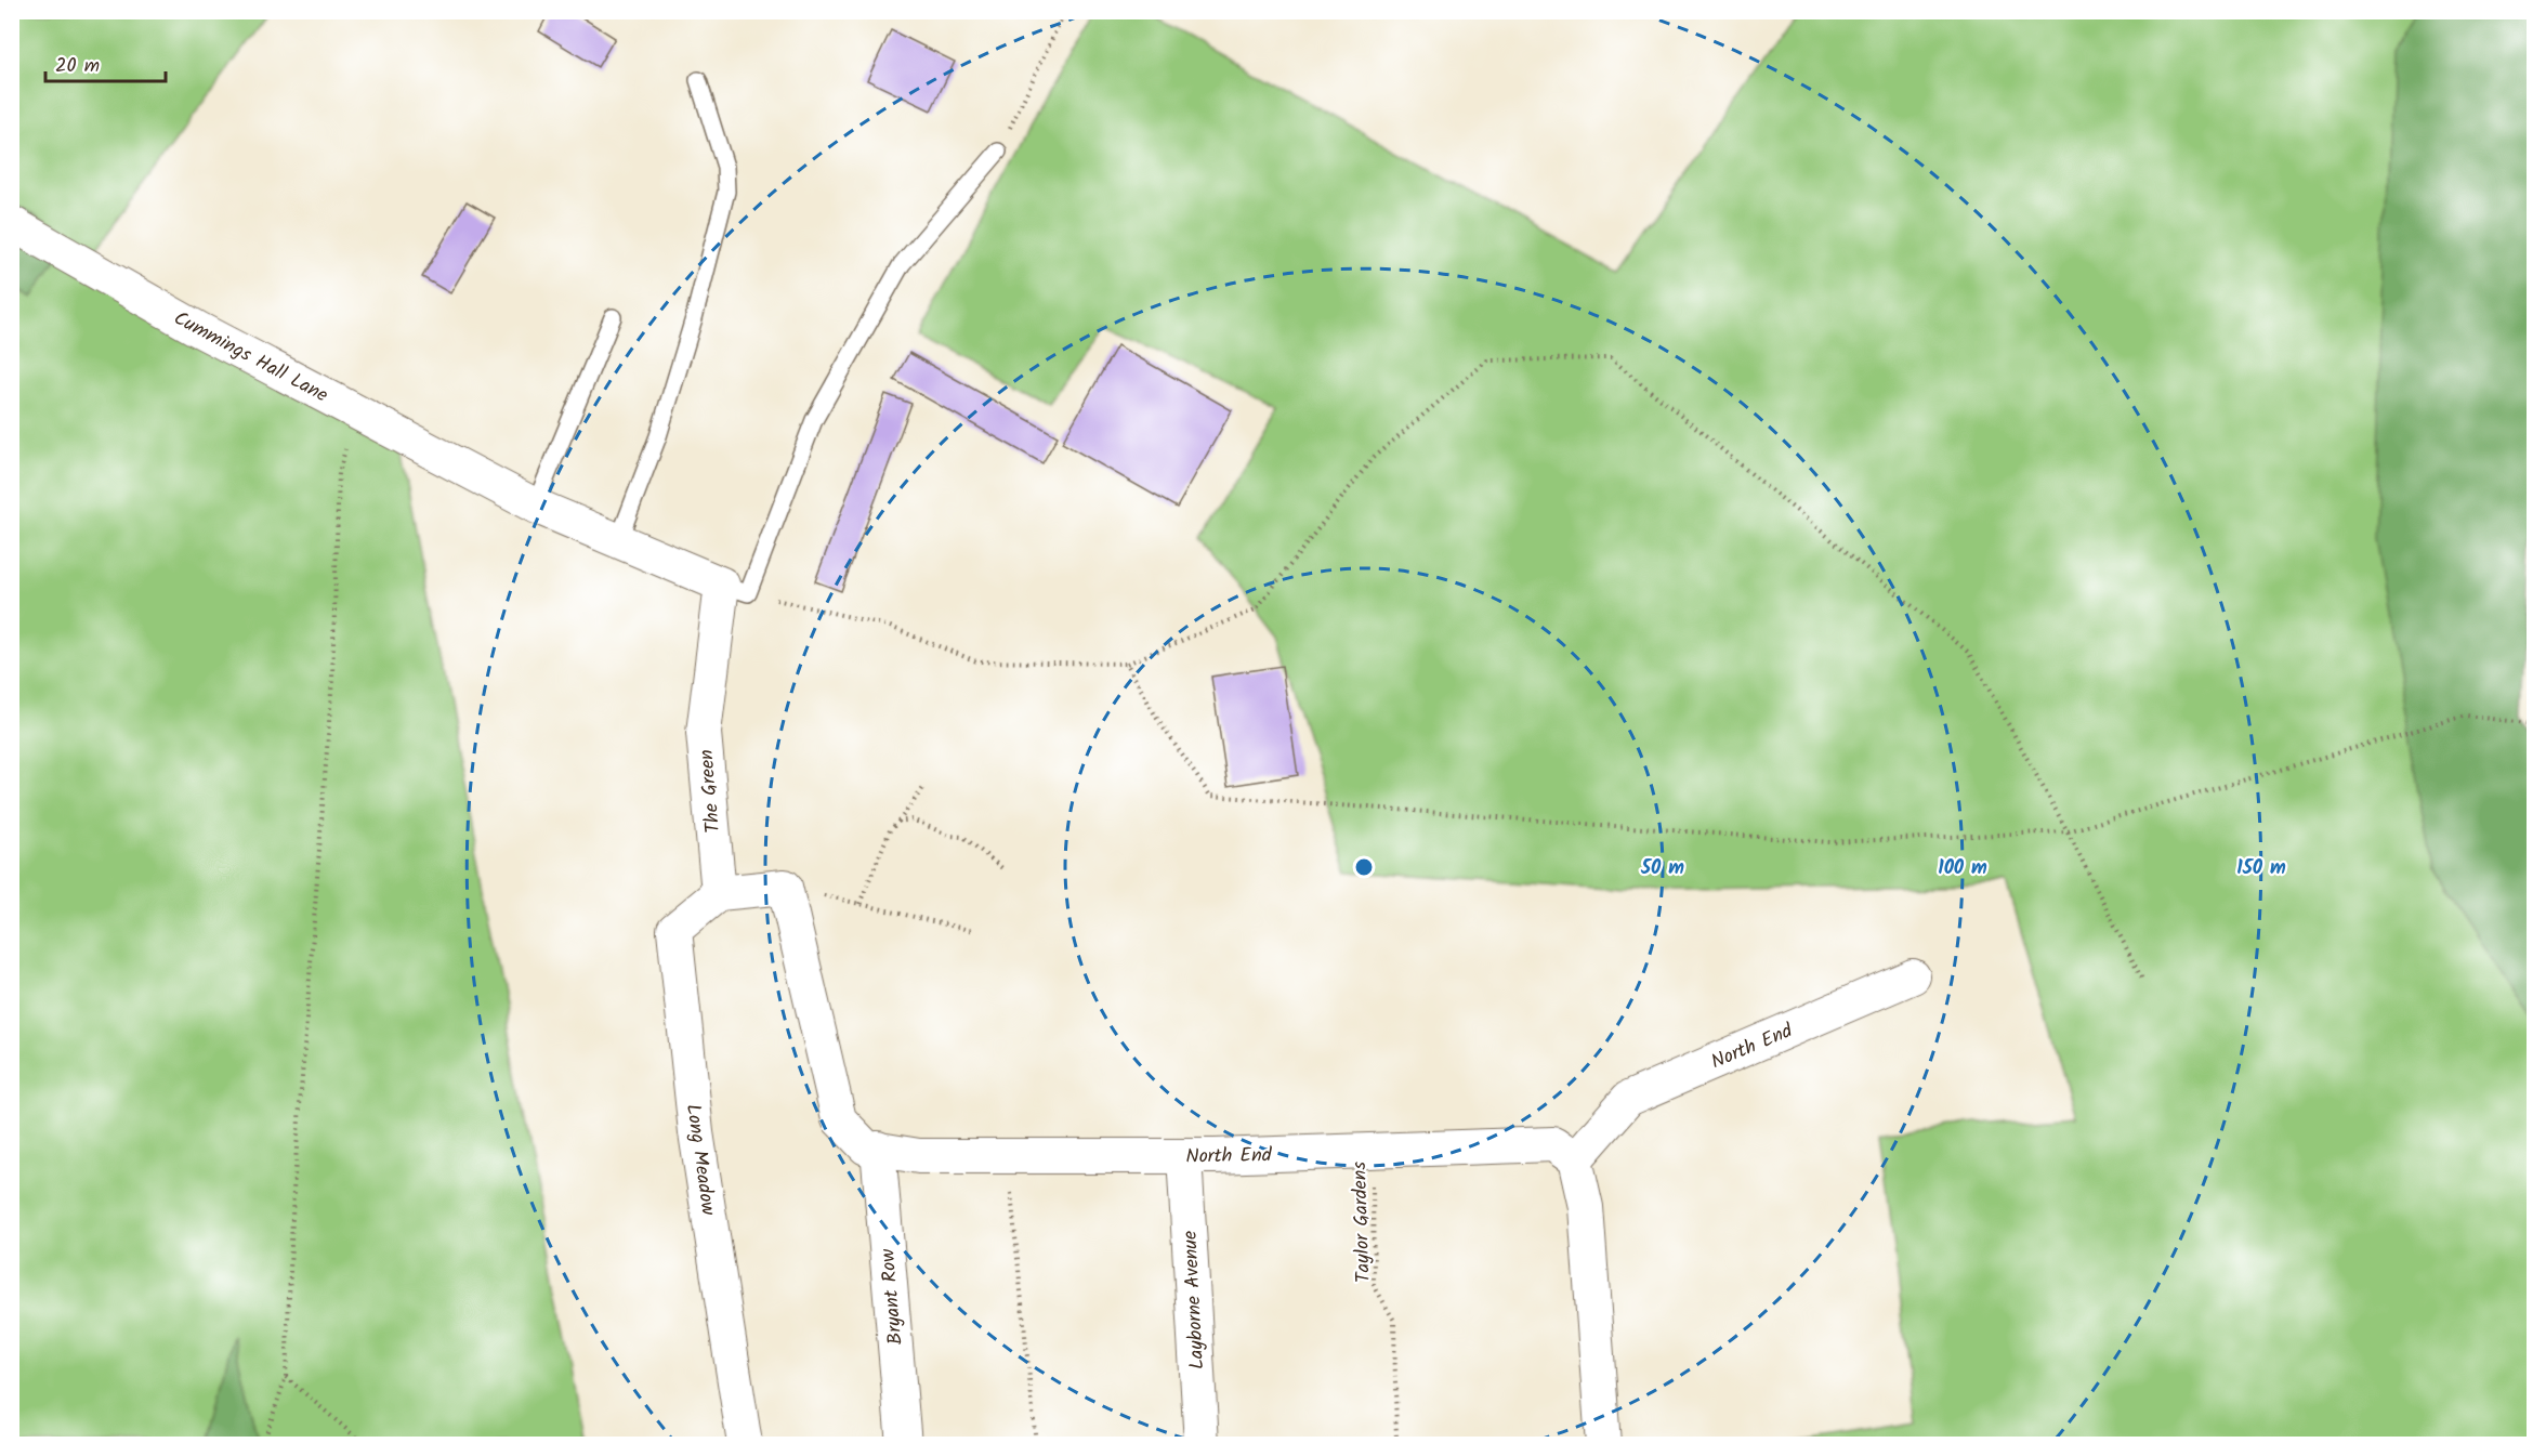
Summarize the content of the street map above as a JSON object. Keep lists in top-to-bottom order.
{
  "streets": {
    "street": [
      "Cummings Hall Lane",
      "The Green",
      "North End",
      "Long Meadow",
      "Bryant Row",
      "Layborne Avenue"
    ],
    "path": ["Taylor Gardens"]
  },
  "crossings": [
    ["The Green", "Long Meadow"],
    ["North End", "Taylor Gardens"],
    ["North End", "Bryant Row"],
    ["North End", "Layborne Avenue"]
  ],
  "scale_bar": "20 m",
  "rings": ["50 m", "100 m", "150 m"]
}
